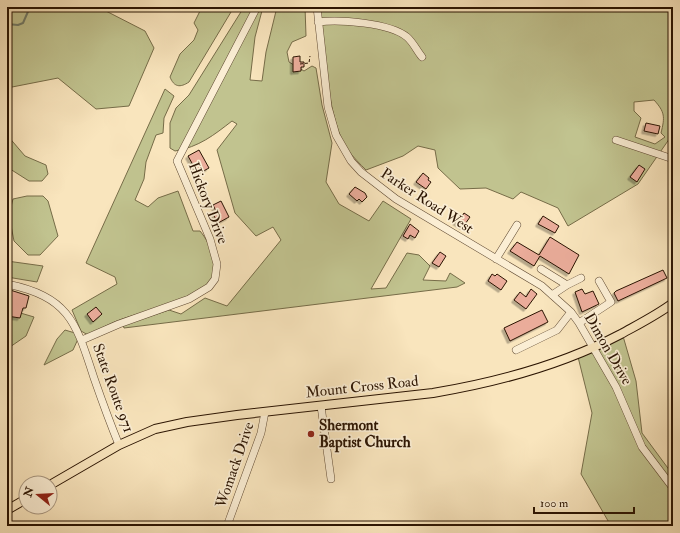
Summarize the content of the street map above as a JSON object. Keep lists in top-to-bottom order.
{
  "streets": {
    "main road": ["Mount Cross Road"],
    "street": [
      "Parker Road West",
      "Hickory Drive",
      "Dimon Drive",
      "State Route 971",
      "Womack Drive"
    ]
  },
  "crossings": [
    ["Parker Road West", "Dimon Drive"],
    ["Hickory Drive", "State Route 971"],
    ["Dimon Drive", "Mount Cross Road"],
    ["Mount Cross Road", "State Route 971"],
    ["Mount Cross Road", "Womack Drive"]
  ],
  "places": ["Shermont Baptist Church"],
  "scale_bar": "100 m",
  "north": "left"
}
